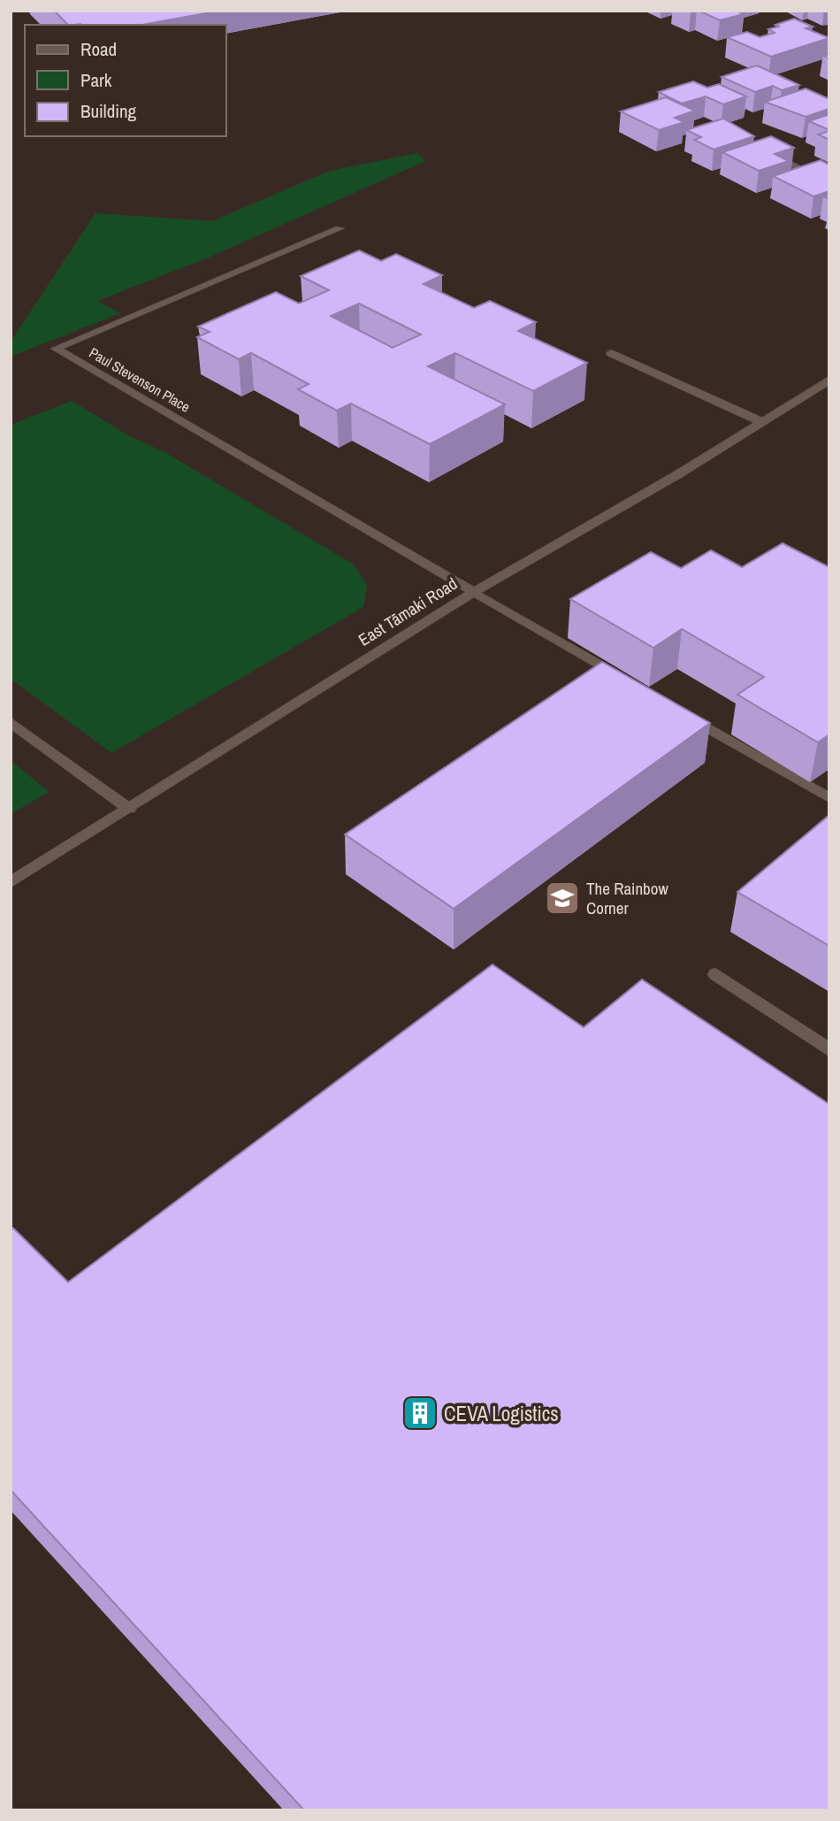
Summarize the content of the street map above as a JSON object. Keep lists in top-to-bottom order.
{
  "streets": {
    "street": ["Paul Stevenson Place", "East Tāmaki Road"]
  },
  "crossings": [
    ["Paul Stevenson Place", "East Tāmaki Road"]
  ],
  "places": {
    "school or university": ["The Rainbow Corner"],
    "building": ["CEVA Logistics"]
  },
  "legend": ["Road", "Park", "Building"]
}
